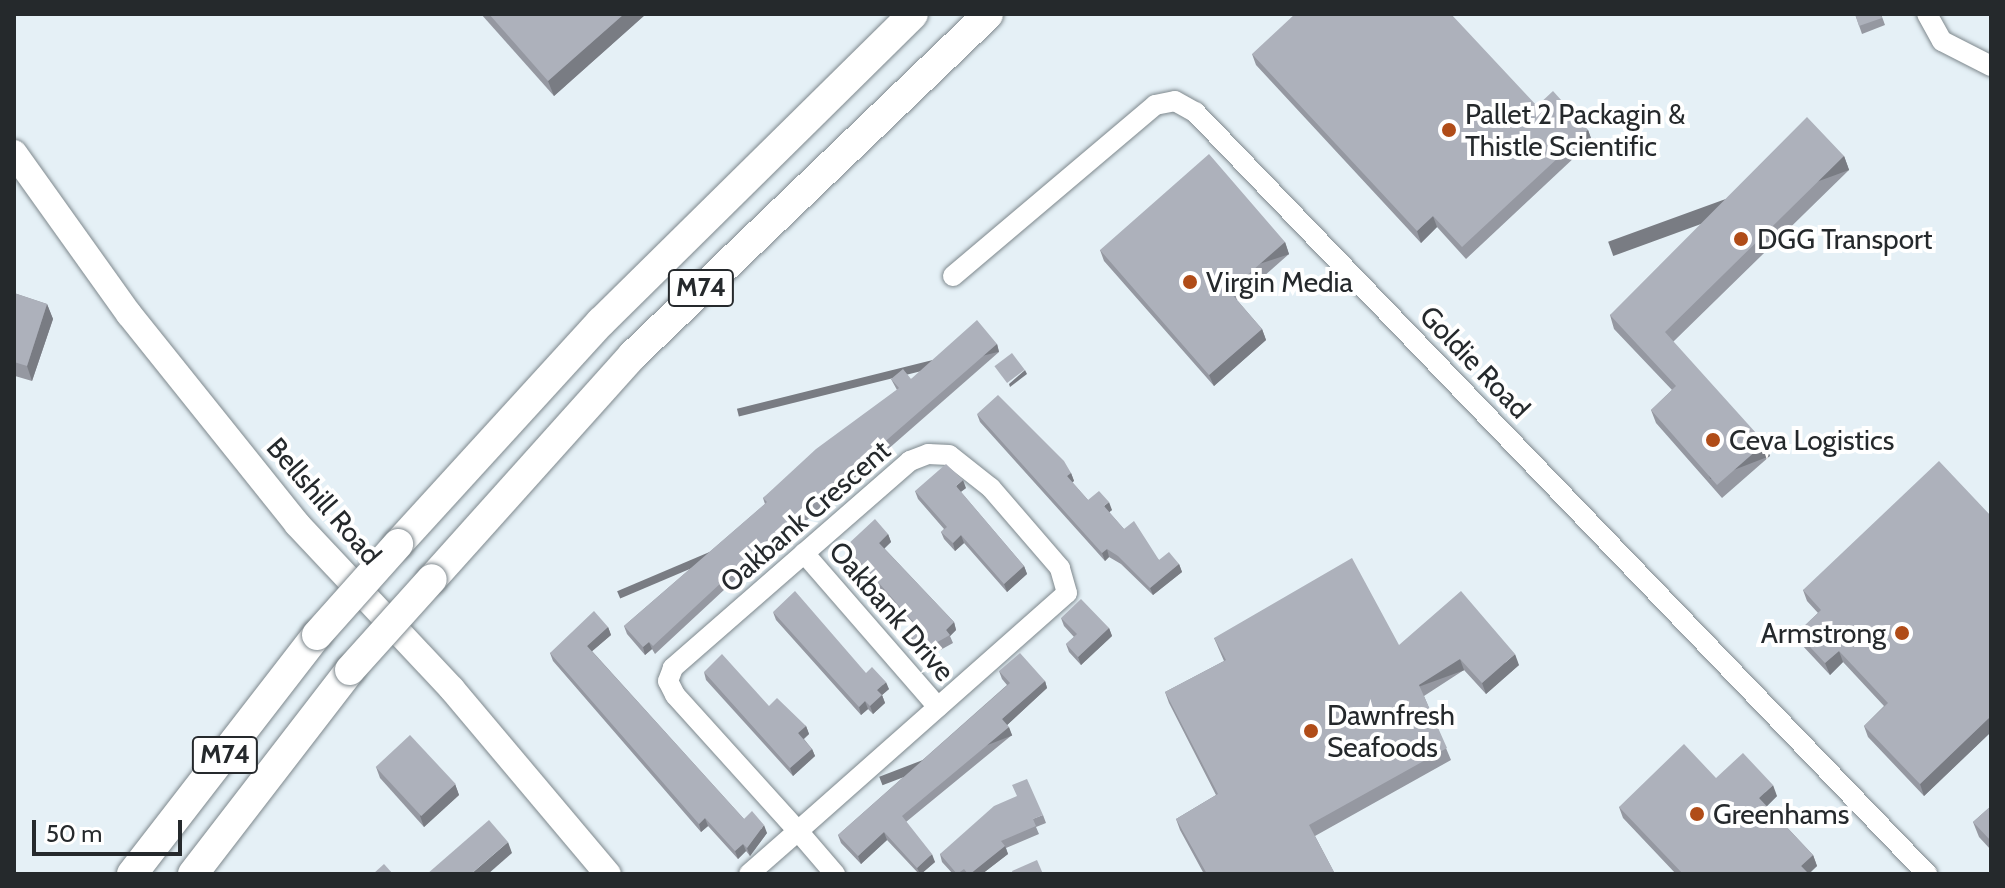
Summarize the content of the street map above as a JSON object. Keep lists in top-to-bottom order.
{
  "streets": {
    "highway": ["M74"],
    "main road": ["Bellshill Road"],
    "street": ["Goldie Road", "Oakbank Crescent", "Oakbank Drive"]
  },
  "crossings": [
    ["Oakbank Crescent", "Oakbank Drive"]
  ],
  "places": [
    "Pallet 2 Packagin & Thistle Scientific",
    "DGG Transport",
    "Virgin Media",
    "Ceva Logistics",
    "Armstrong",
    "Dawnfresh Seafoods",
    "Greenhams"
  ],
  "scale_bar": "50 m"
}
